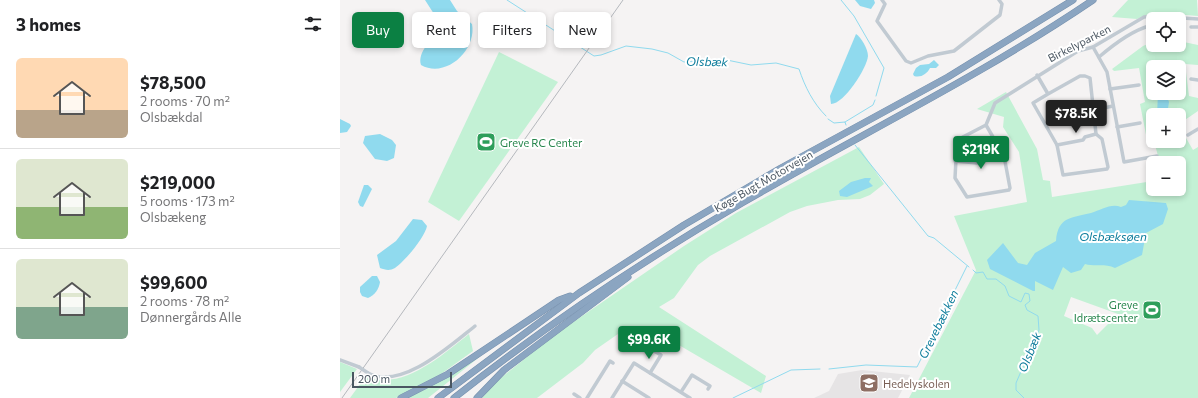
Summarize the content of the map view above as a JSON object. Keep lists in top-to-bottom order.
{
  "streets": {
    "highway": ["Køge Bugt Motorvejen"],
    "street": ["Birkelyparken"]
  },
  "water": ["Olsbæk", "Olsbæksøen", "Grevebækken"],
  "places": {
    "sports": ["Greve RC Center", "Greve Idrætscenter"],
    "school or university": ["Hedelyskolen"]
  },
  "scale_bar": "200 m",
  "page": {
    "heading": "3 homes",
    "map_buttons": ["+", "−"],
    "chip": [
      "Buy",
      "Rent",
      "Filters",
      "New"
    ],
    "list": [
      {
        "name": "$78,500",
        "note": "2 rooms · 70 m² · Olsbækdal"
      },
      {
        "name": "$219,000",
        "note": "5 rooms · 173 m² · Olsbækeng"
      },
      {
        "name": "$99,600",
        "note": "2 rooms · 78 m² · Dønnergårds Alle"
      }
    ],
    "price": ["$78.5K", "$219K", "$99.6K"],
    "scale": "200 m"
  }
}
